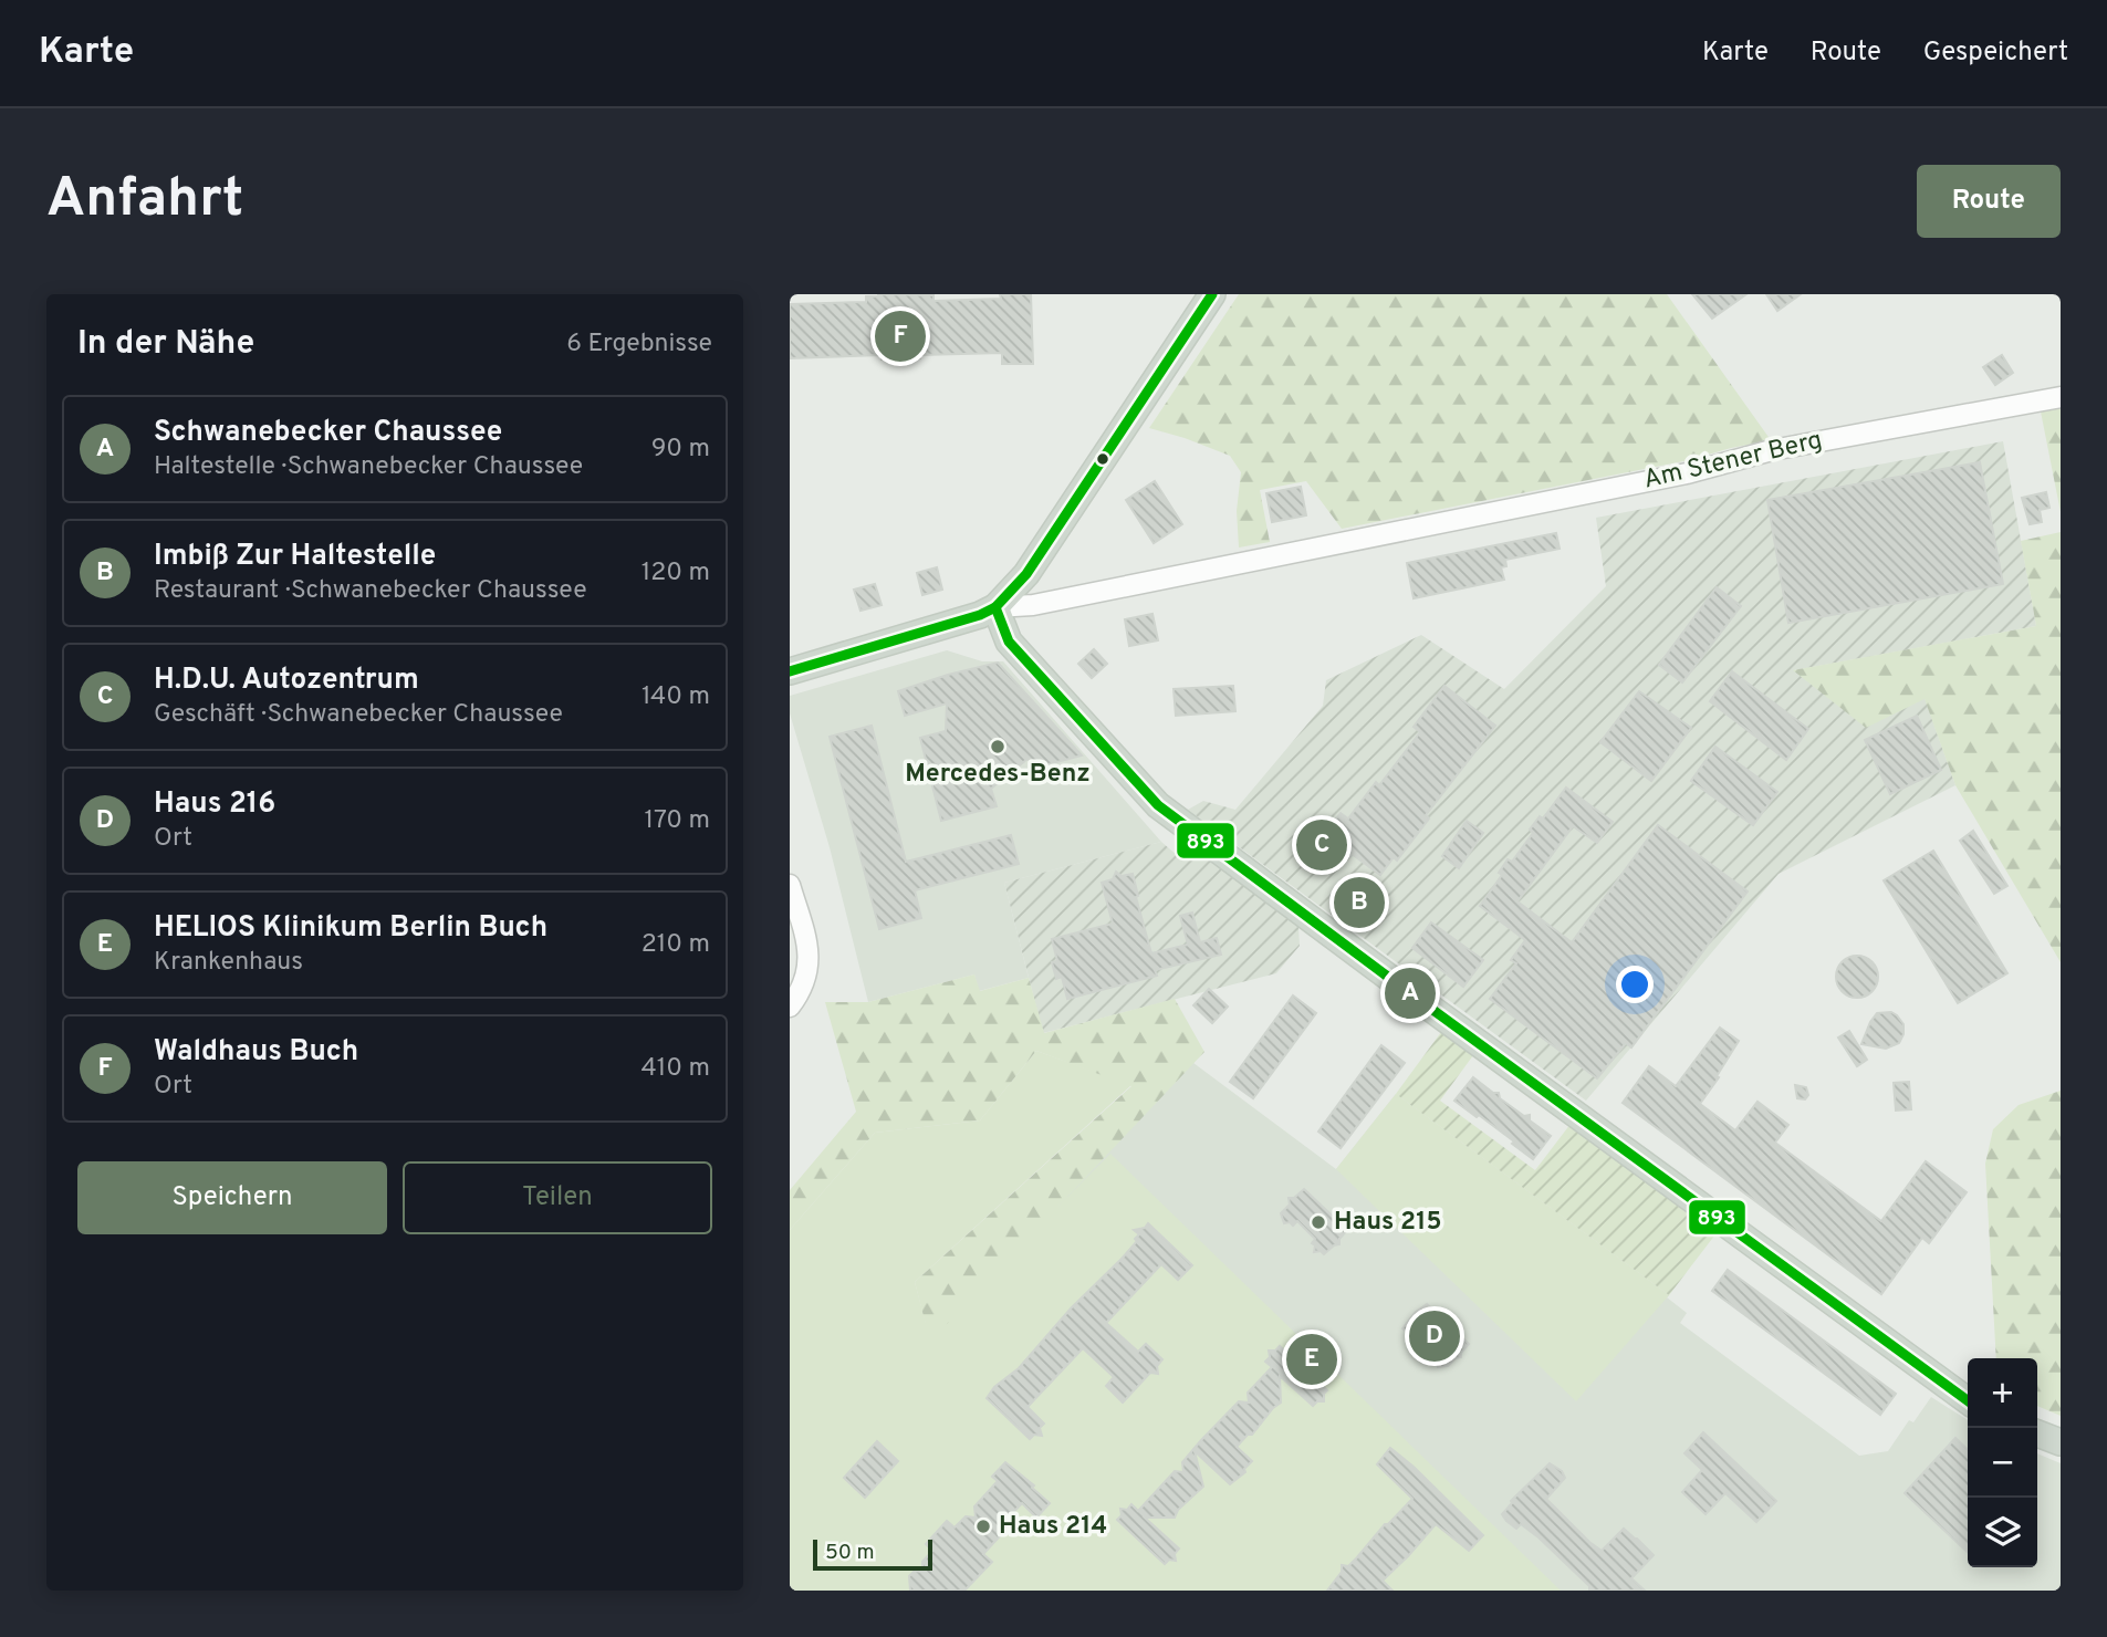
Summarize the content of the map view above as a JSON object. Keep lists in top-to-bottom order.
{
  "streets": {
    "street": ["Am Stener Berg"]
  },
  "places": ["Mercedes-Benz", "Haus 215", "Haus 214"],
  "lines": ["transit line 893"],
  "scale_bar": "50 m",
  "page": {
    "header": "Karte",
    "nav": ["Karte", "Route", "Gespeichert"],
    "buttons": [
      "Route",
      ["Speichern", "Teilen"]
    ],
    "title": "Anfahrt",
    "heading": ["In der Nähe", "6 Ergebnisse"],
    "pins": [
      "F",
      "C",
      "B",
      "A",
      "D",
      "E"
    ],
    "list": [
      {
        "mark": "A",
        "name": "Schwanebecker Chaussee",
        "note": "Haltestelle · Schwanebecker Chaussee",
        "value": "90 m"
      },
      {
        "mark": "B",
        "name": "Imbiß Zur Haltestelle",
        "note": "Restaurant · Schwanebecker Chaussee",
        "value": "120 m"
      },
      {
        "mark": "C",
        "name": "H.D.U. Autozentrum",
        "note": "Geschäft · Schwanebecker Chaussee",
        "value": "140 m"
      },
      {
        "mark": "D",
        "name": "Haus 216",
        "note": "Ort",
        "value": "170 m"
      },
      {
        "mark": "E",
        "name": "HELIOS Klinikum Berlin Buch",
        "note": "Krankenhaus",
        "value": "210 m"
      },
      {
        "mark": "F",
        "name": "Waldhaus Buch",
        "note": "Ort",
        "value": "410 m"
      }
    ],
    "map_buttons": ["+", "−"],
    "scale": "50 m"
  }
}
